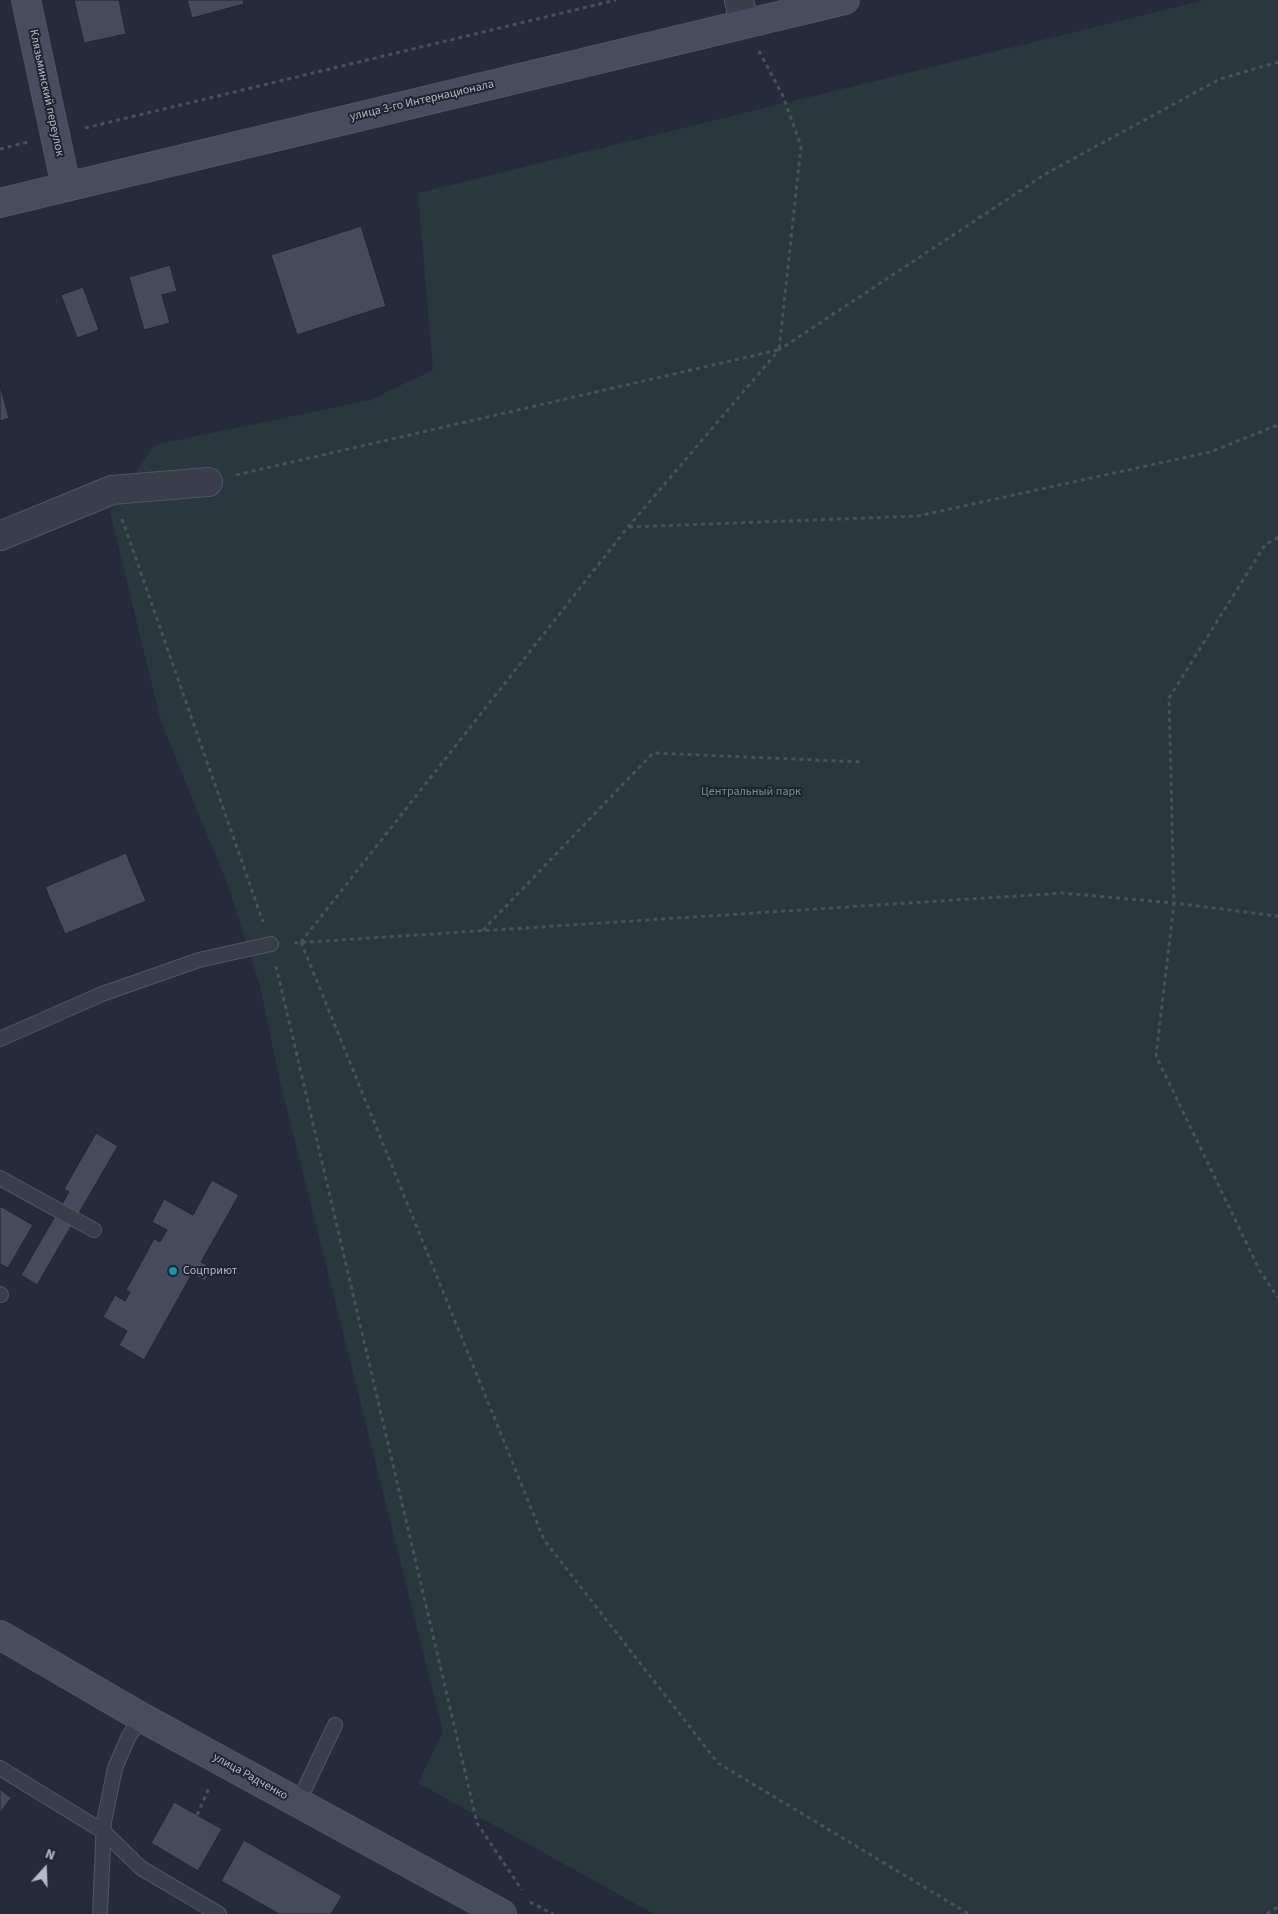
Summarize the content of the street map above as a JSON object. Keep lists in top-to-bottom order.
{
  "streets": {
    "main road": ["Клязьминский переулок", "улица 3-го Интернационала", "улица Радченко"]
  },
  "crossings": [
    ["Клязьминский переулок", "улица 3-го Интернационала"]
  ],
  "parks": ["Центральный парк"],
  "places": ["Соцприют"],
  "north": "top"
}
